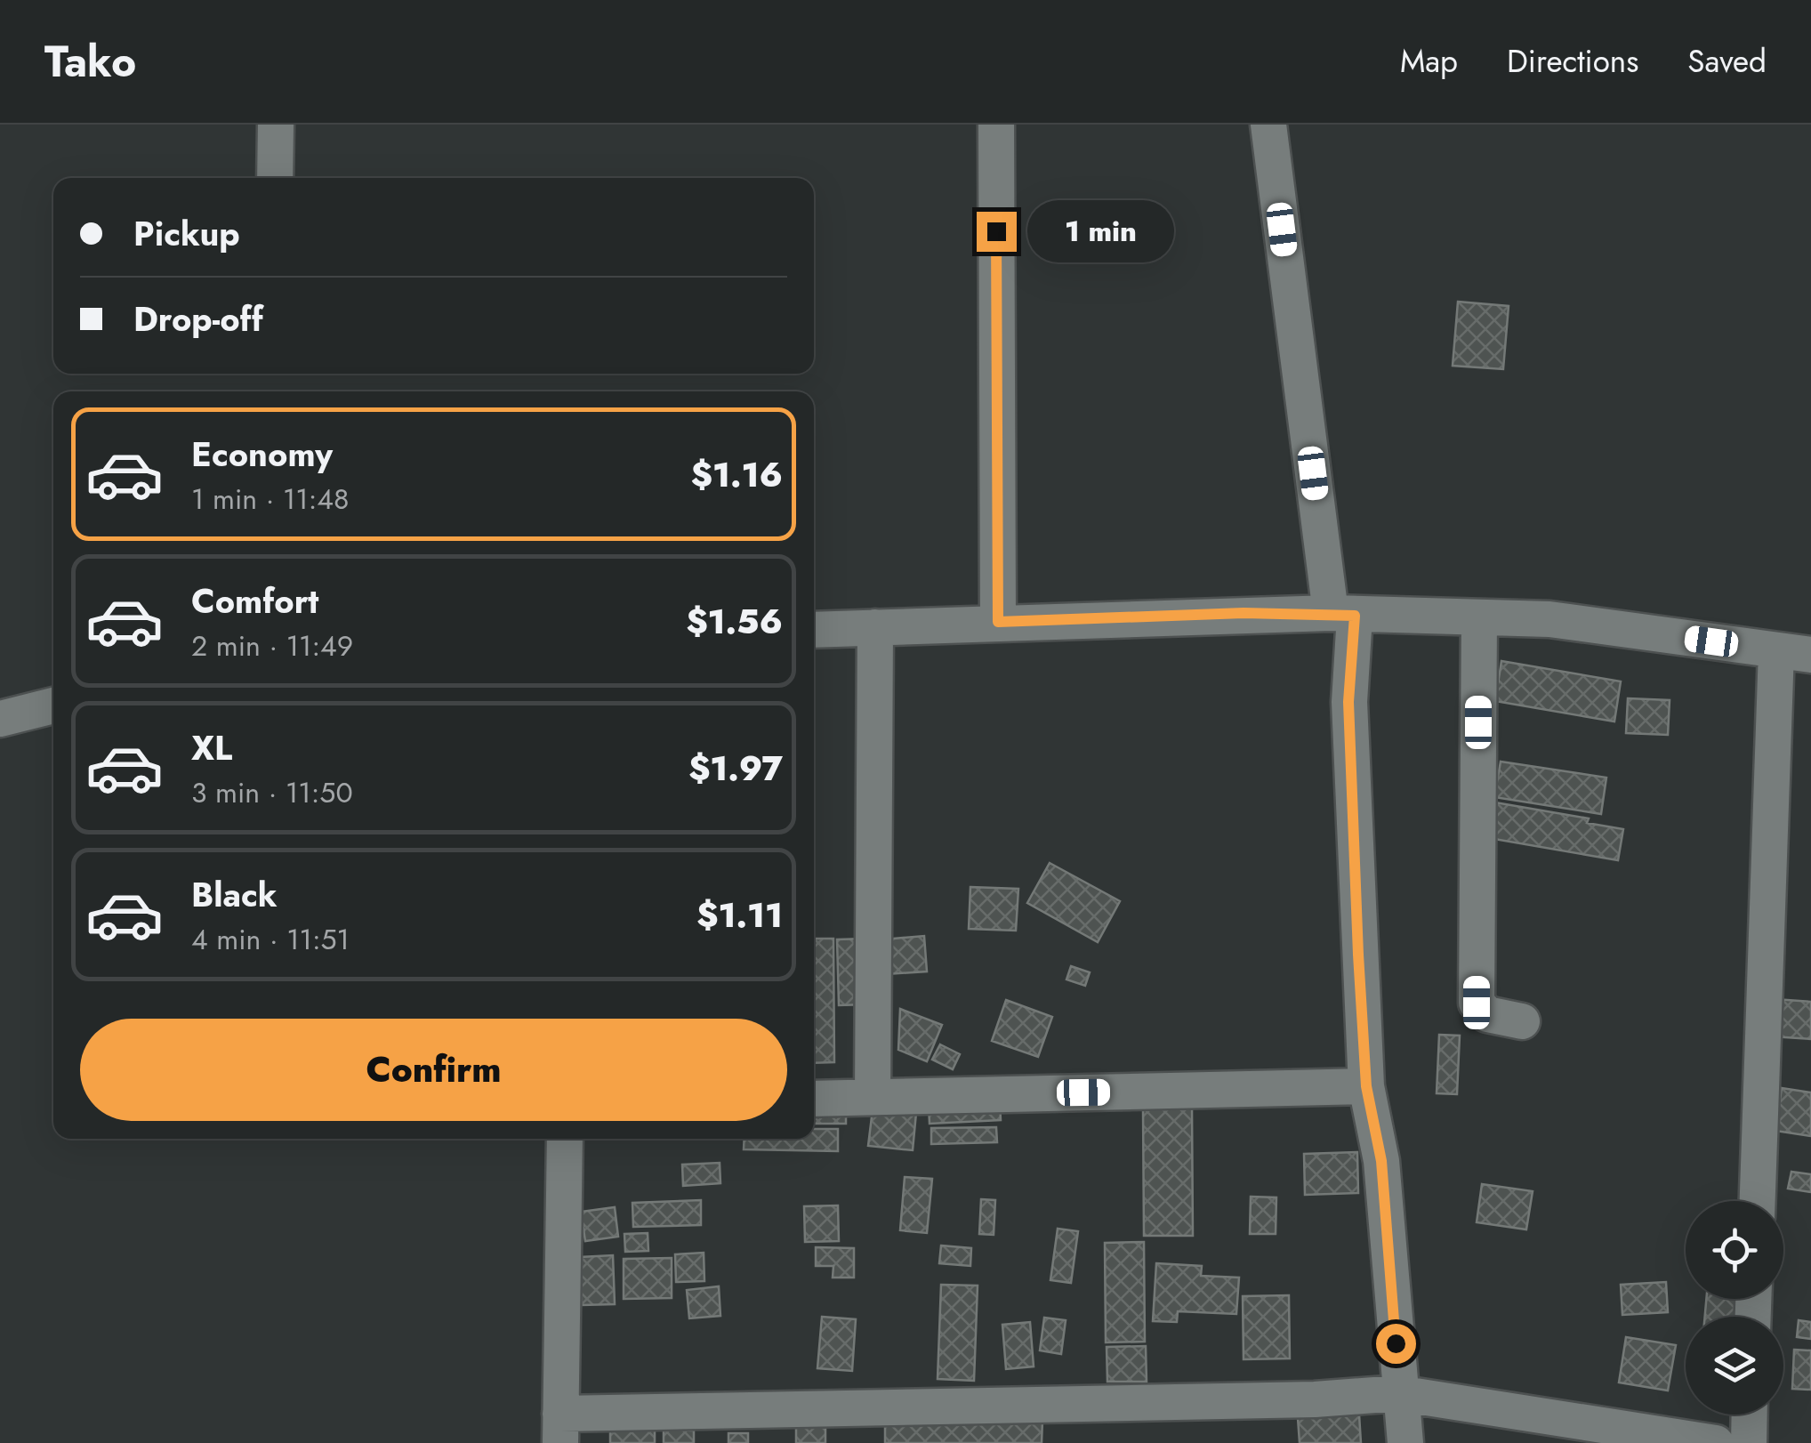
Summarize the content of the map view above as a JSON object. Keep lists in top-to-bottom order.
{
  "page": {
    "header": "Tako",
    "nav": ["Map", "Directions", "Saved"],
    "banner": ["Pickup", "Drop-off"],
    "bubble": "1 min",
    "list": [
      {
        "name": "Economy",
        "note": "1 min · 11:48",
        "value": "$1.16"
      },
      {
        "name": "Comfort",
        "note": "2 min · 11:49",
        "value": "$1.56"
      },
      {
        "name": "XL",
        "note": "3 min · 11:50",
        "value": "$1.97"
      },
      {
        "name": "Black",
        "note": "4 min · 11:51",
        "value": "$1.11"
      }
    ],
    "buttons": "Confirm"
  }
}
